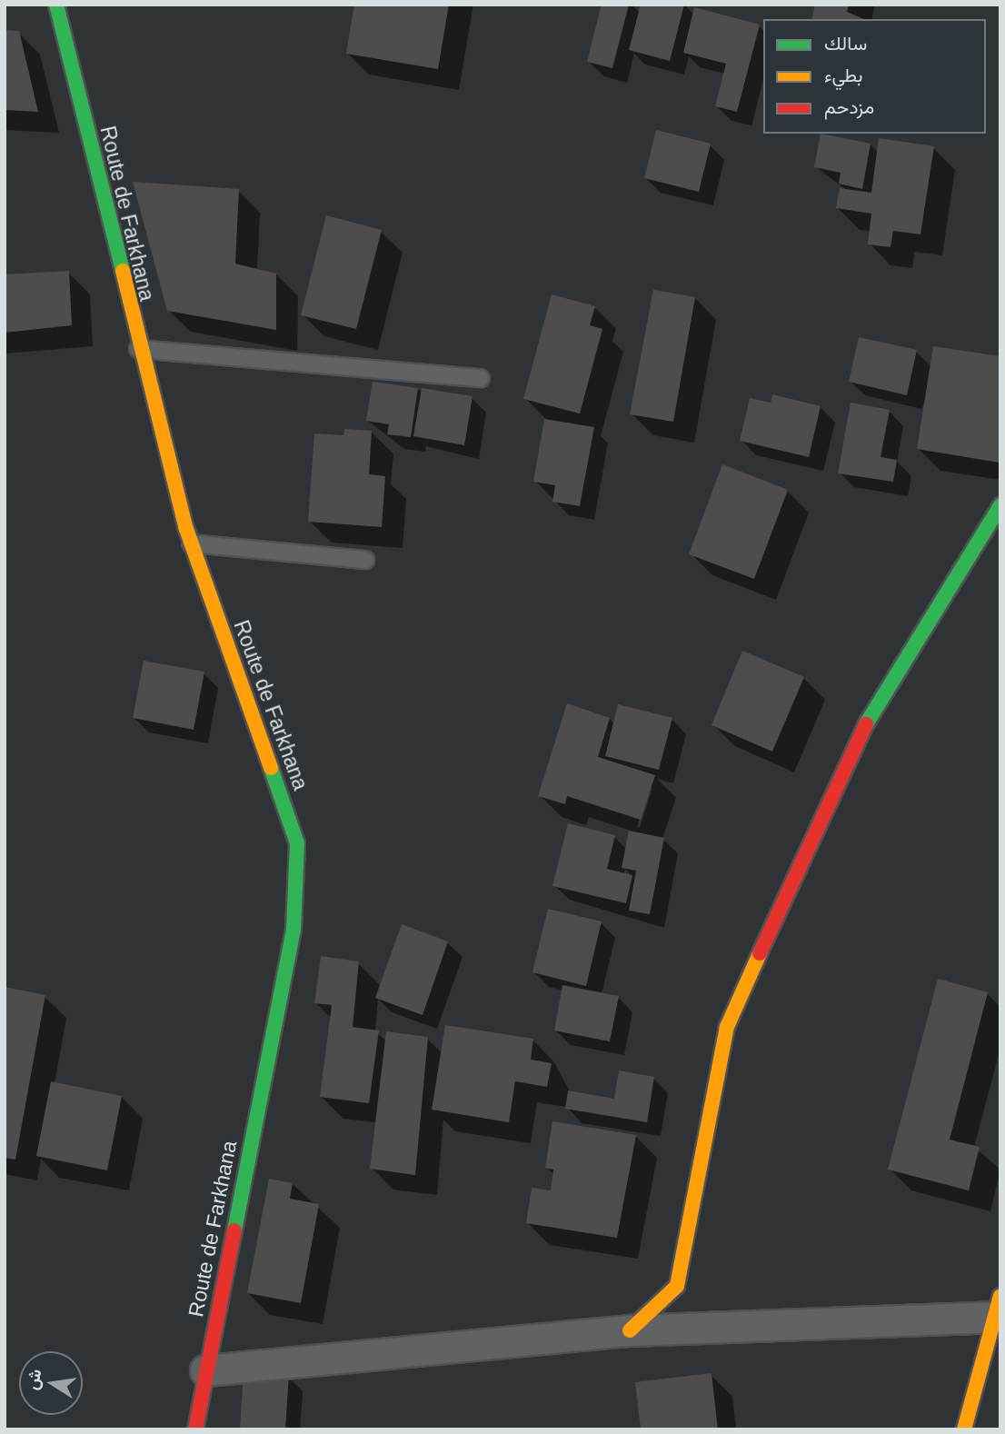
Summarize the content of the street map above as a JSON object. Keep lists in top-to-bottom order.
{
  "streets": {
    "street": ["Route de Farkhana"]
  },
  "legend": ["سالك", "بطيء", "مزدحم"],
  "north": "left"
}
